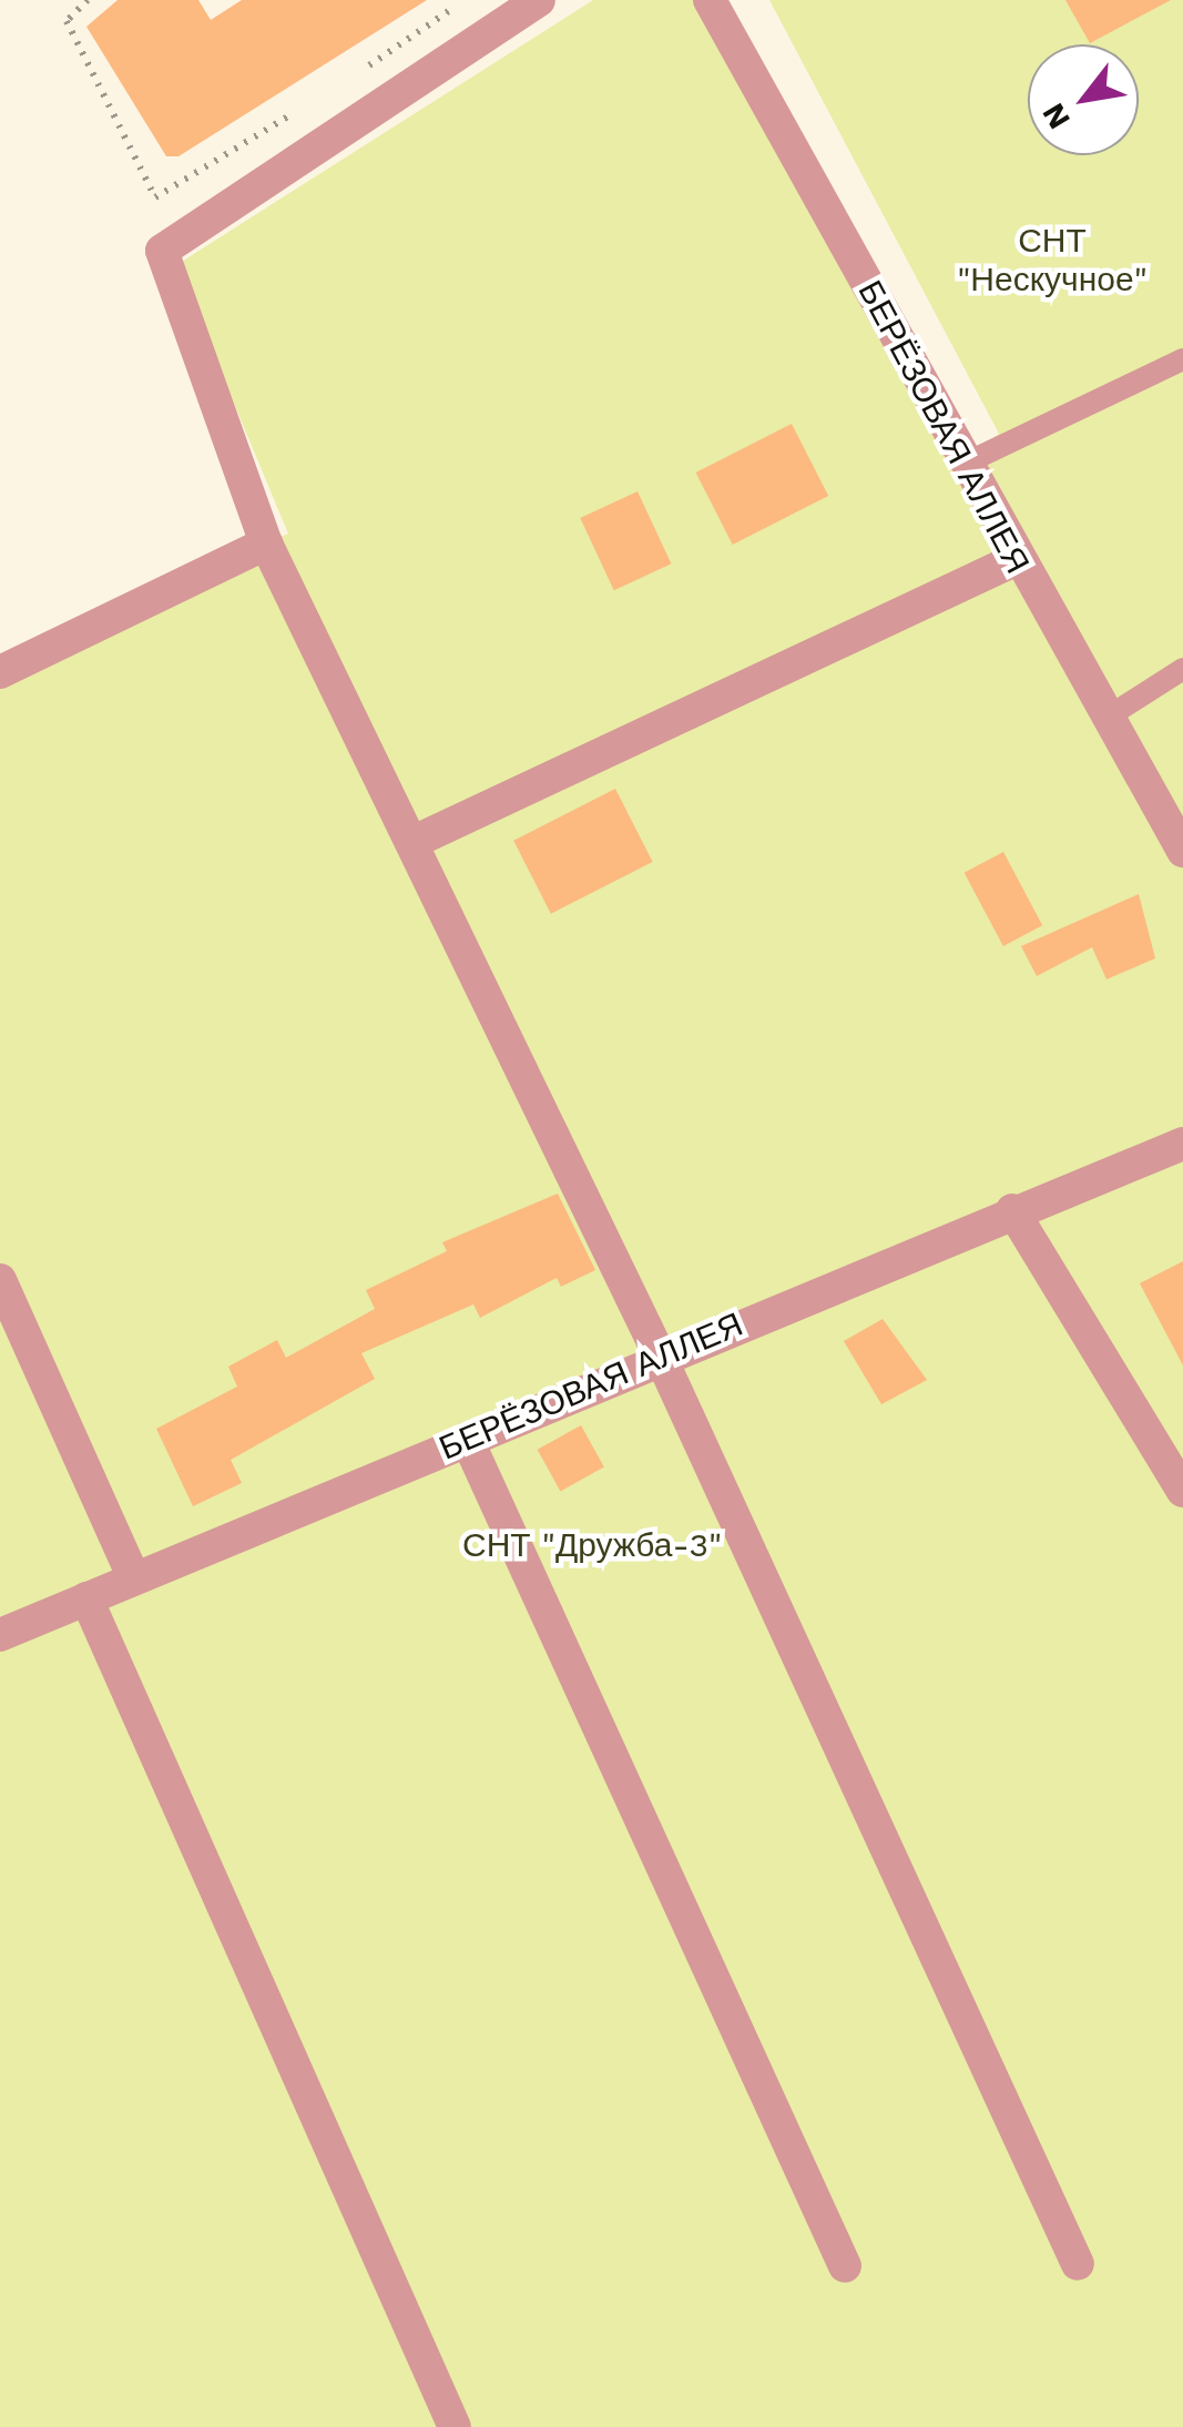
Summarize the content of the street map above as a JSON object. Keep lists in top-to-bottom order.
{
  "streets": {
    "street": ["БЕРЁЗОВАЯ АЛЛЕЯ"]
  },
  "parks": ["СНТ \"Нескучное\"", "СНТ \"Дружба-3\""],
  "north": "bottom left"
}
